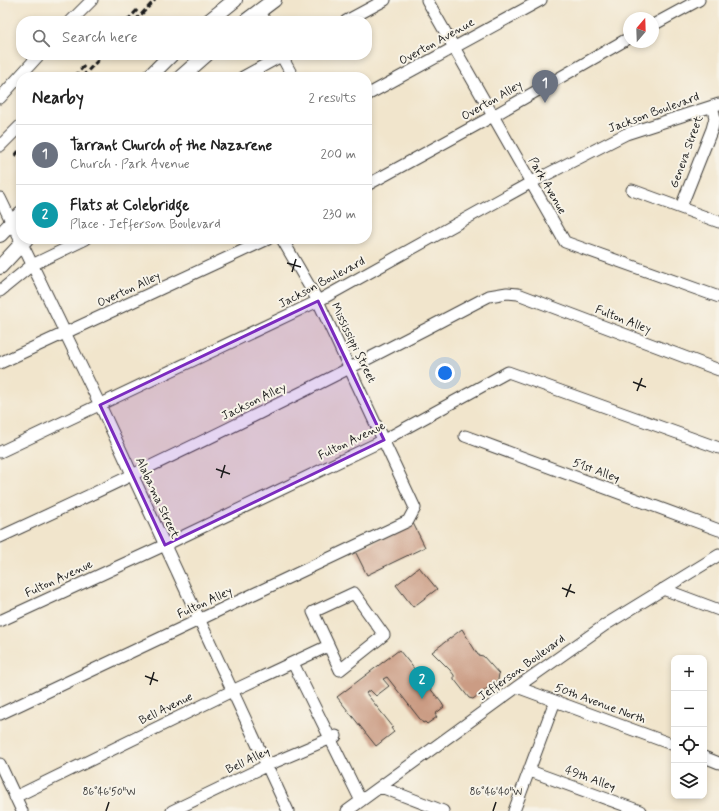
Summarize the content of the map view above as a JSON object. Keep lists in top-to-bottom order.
{
  "streets": {
    "street": [
      "Overton Avenue",
      "Overton Alley",
      "Jackson Boulevard",
      "Geneva Street",
      "Park Avenue",
      "Fulton Alley",
      "Mississippi Street",
      "Jackson Alley",
      "Fulton Avenue",
      "51st Alley",
      "Alabama Street",
      "Jefferson Boulevard",
      "50th Avenue North",
      "Bell Avenue",
      "Bell Alley",
      "49th Alley"
    ]
  },
  "crossings": [
    ["Overton Avenue", "Park Avenue"],
    ["Overton Alley", "Park Avenue"],
    ["Overton Alley", "Alabama Street"],
    ["Jackson Boulevard", "Geneva Street"],
    ["Jackson Boulevard", "Park Avenue"],
    ["Jackson Boulevard", "Mississippi Street"],
    ["Jackson Boulevard", "Alabama Street"],
    ["Fulton Alley", "Mississippi Street"],
    ["Fulton Alley", "Jackson Alley"],
    ["Fulton Alley", "Alabama Street"],
    ["Mississippi Street", "Jackson Alley"],
    ["Mississippi Street", "Fulton Avenue"],
    ["Jackson Alley", "Alabama Street"],
    ["Fulton Avenue", "Alabama Street"],
    ["Alabama Street", "Bell Avenue"],
    ["Alabama Street", "Bell Alley"],
    ["Jefferson Boulevard", "50th Avenue North"]
  ],
  "north": "top",
  "page": {
    "search": "Search here",
    "pins": ["1", "2"],
    "heading": ["Nearby", "2 results"],
    "list": [
      {
        "mark": "1",
        "name": "Tarrant Church of the Nazarene",
        "note": "Church · Park Avenue",
        "value": "200 m"
      },
      {
        "mark": "2",
        "name": "Flats at Colebridge",
        "note": "Place · Jefferson Boulevard",
        "value": "230 m"
      }
    ],
    "map_buttons": ["+", "−"]
  },
  "coordinates": ["86°46'50\"W", "86°46'40\"W"]
}
